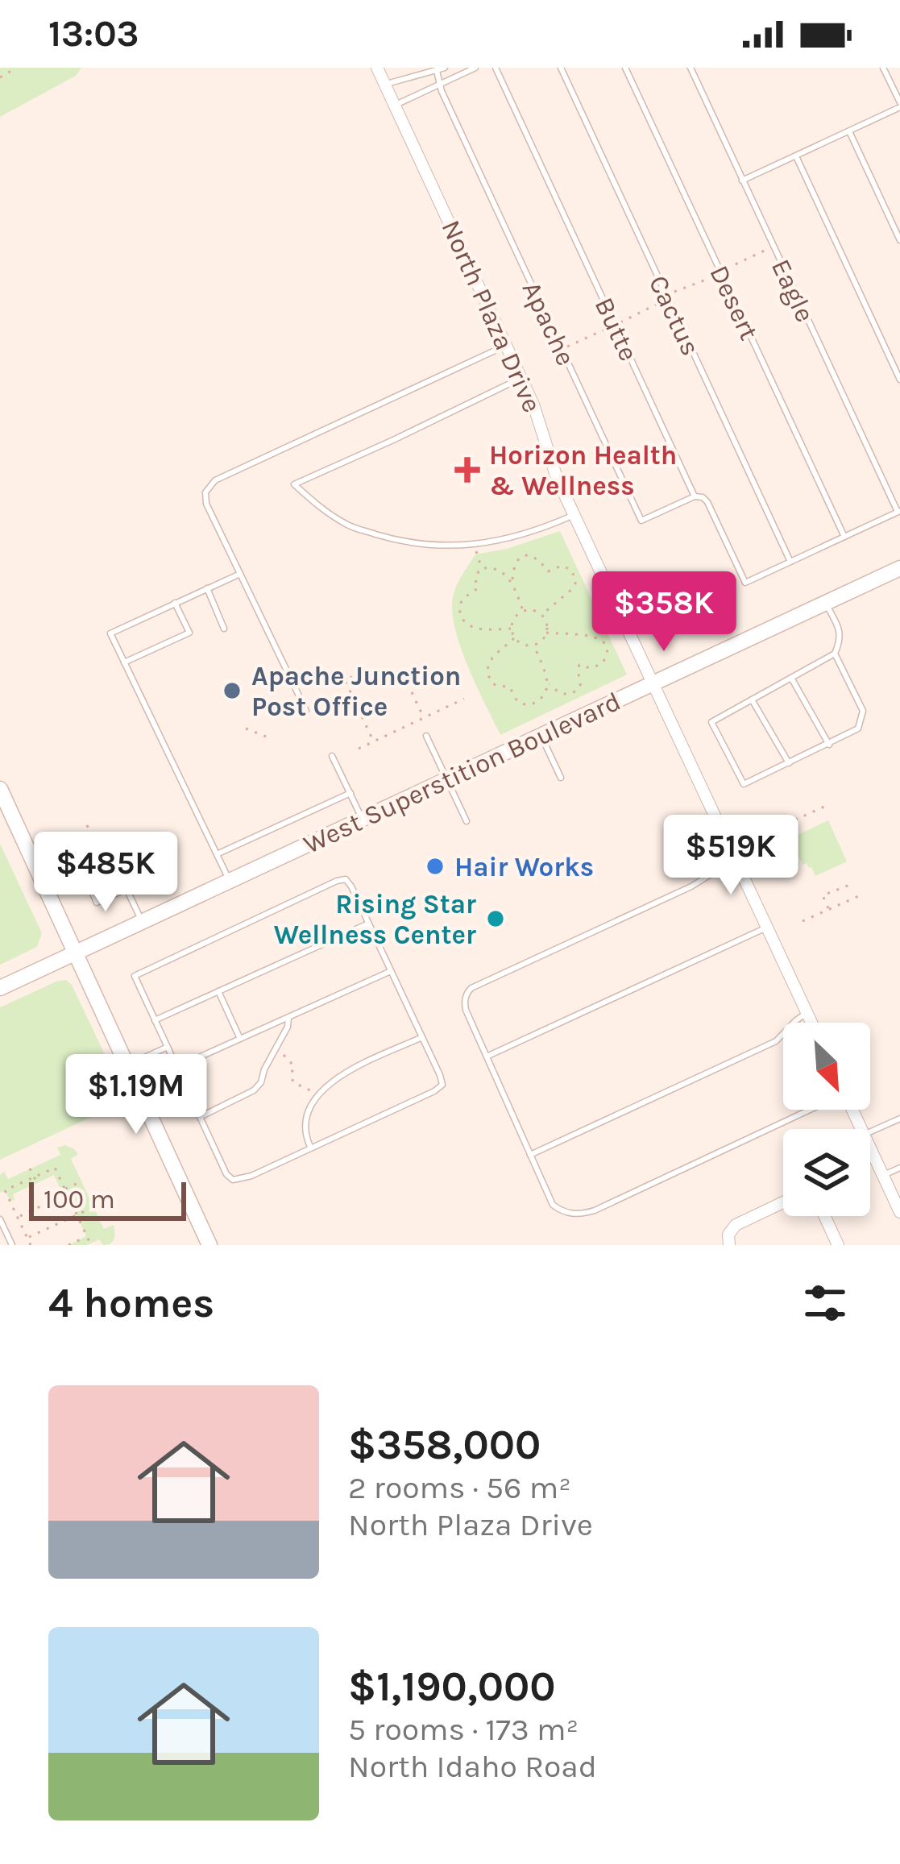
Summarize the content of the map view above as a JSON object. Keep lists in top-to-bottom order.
{
  "streets": {
    "main road": ["West Superstition Boulevard"],
    "street": ["North Plaza Drive"],
    "lane": [
      "Eagle",
      "Desert",
      "Cactus",
      "Apache",
      "Butte"
    ]
  },
  "crossings": [
    ["Cactus", "Butte"],
    ["North Plaza Drive", "West Superstition Boulevard"],
    ["Apache", "Butte"]
  ],
  "places": {
    "health": ["Horizon Health & Wellness"],
    "other": ["Apache Junction Post Office", "Hair Works", "Rising Star Wellness Center"]
  },
  "scale_bar": "100 m",
  "north": "bottom right",
  "page": {
    "status": "13:03",
    "price": [
      "$358K",
      "$519K",
      "$485K",
      "$1.19M"
    ],
    "scale": "100 m",
    "heading": "4 homes",
    "list": [
      {
        "name": "$358,000",
        "note": "2 rooms · 56 m² · North Plaza Drive"
      },
      {
        "name": "$1,190,000",
        "note": "5 rooms · 173 m² · North Idaho Road"
      }
    ]
  }
}
